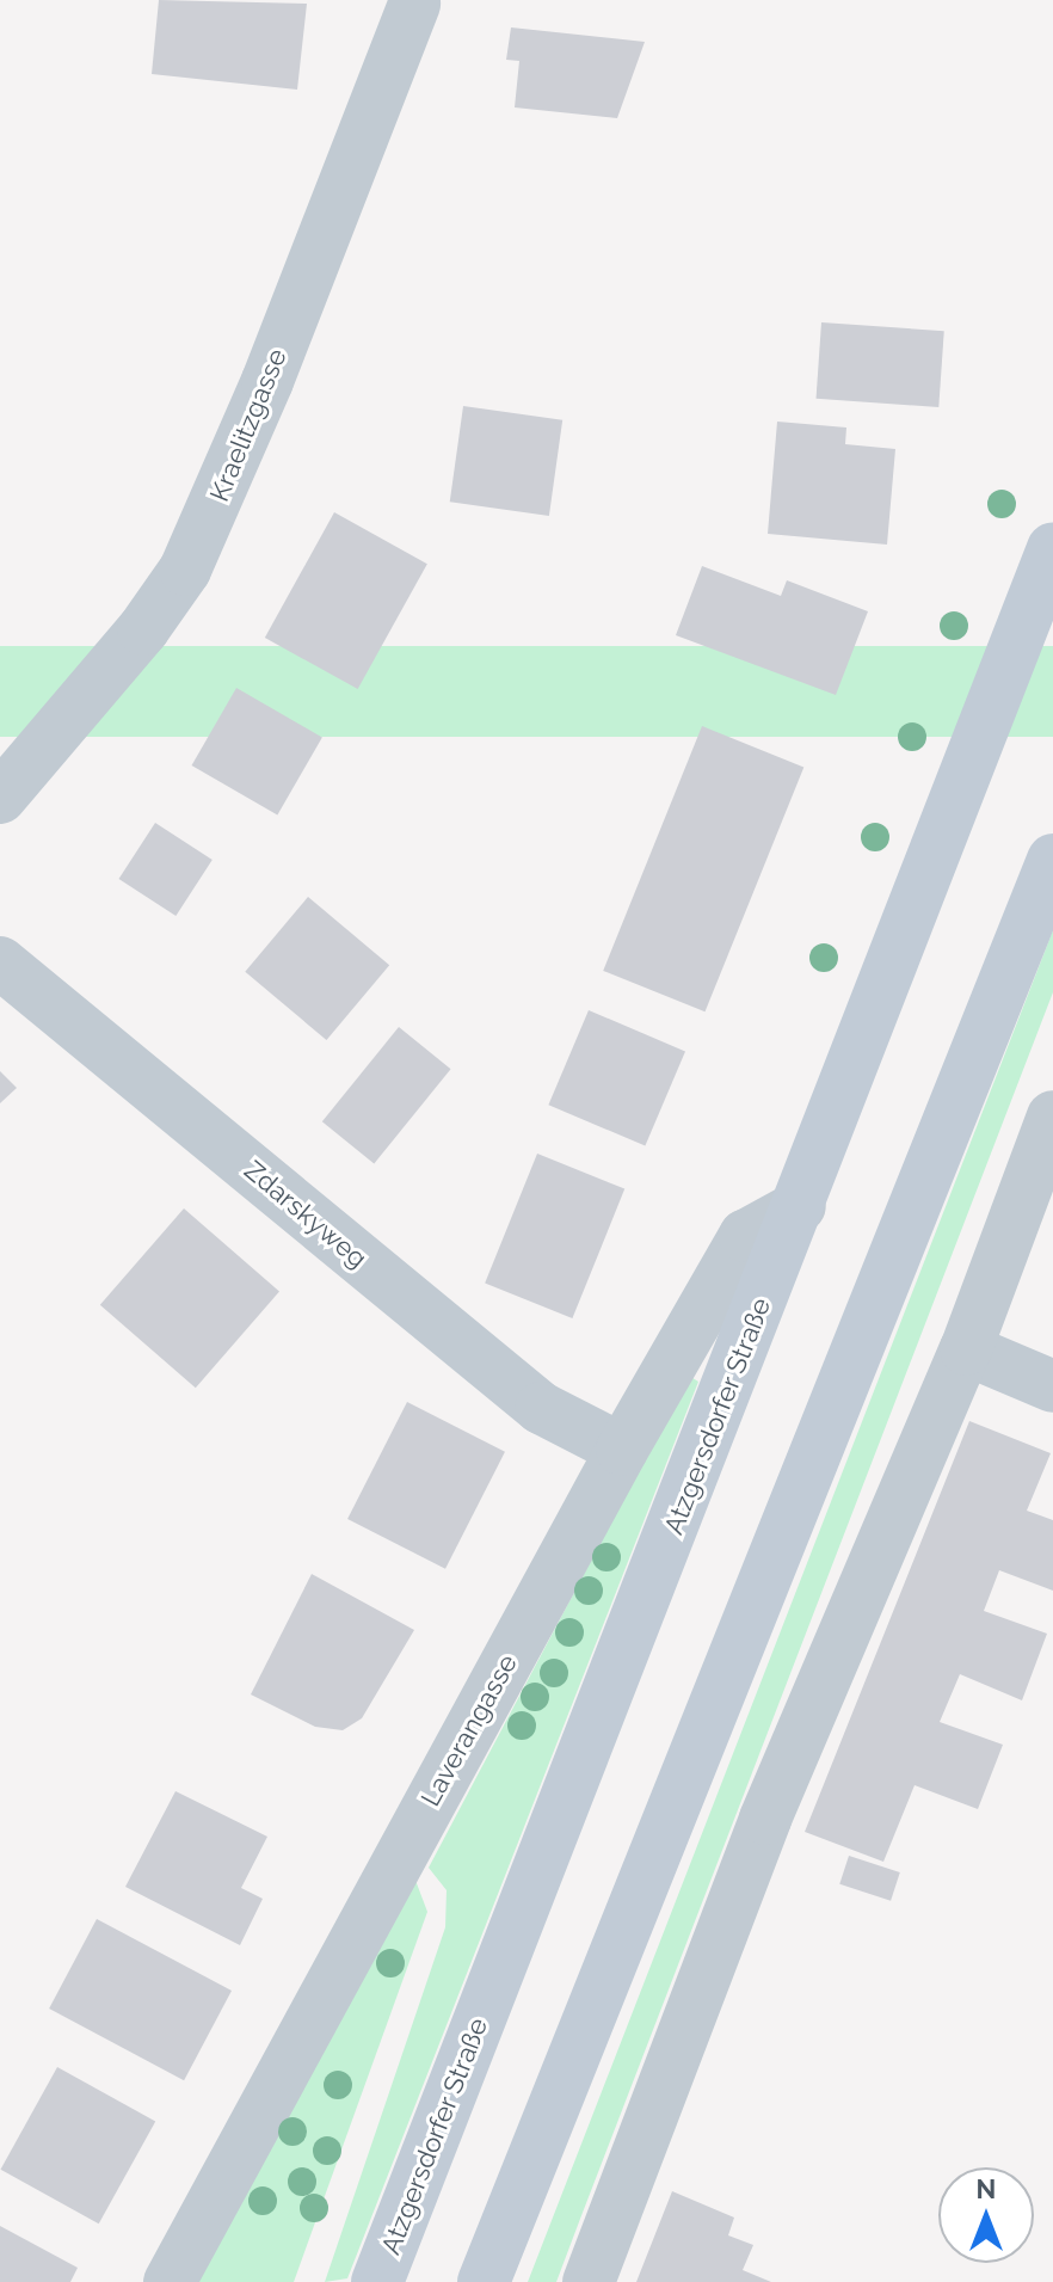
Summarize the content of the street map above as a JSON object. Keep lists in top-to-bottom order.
{
  "streets": {
    "main road": ["Atzgersdorfer Straße"],
    "street": ["Kraelitzgasse", "Zdarskyweg", "Laverangasse"]
  },
  "crossings": [
    ["Zdarskyweg", "Laverangasse"],
    ["Atzgersdorfer Straße", "Laverangasse"]
  ],
  "north": "top"
}
